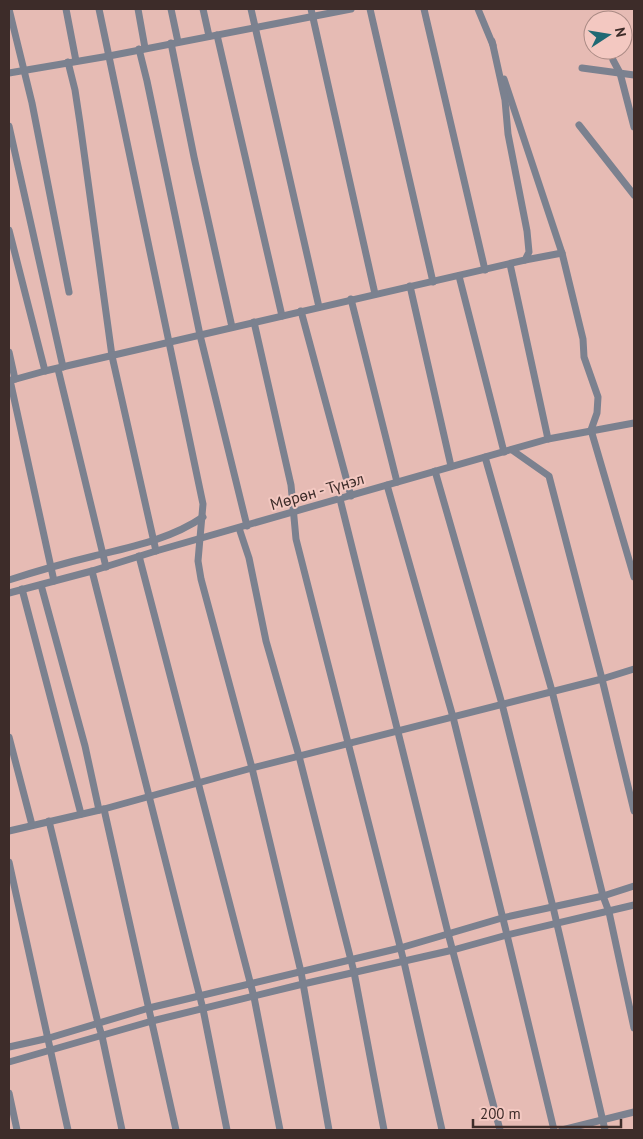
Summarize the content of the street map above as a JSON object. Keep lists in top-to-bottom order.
{
  "streets": {
    "street": ["Мөрөн - Түнэл"]
  },
  "scale_bar": "200 m",
  "north": "right"
}
